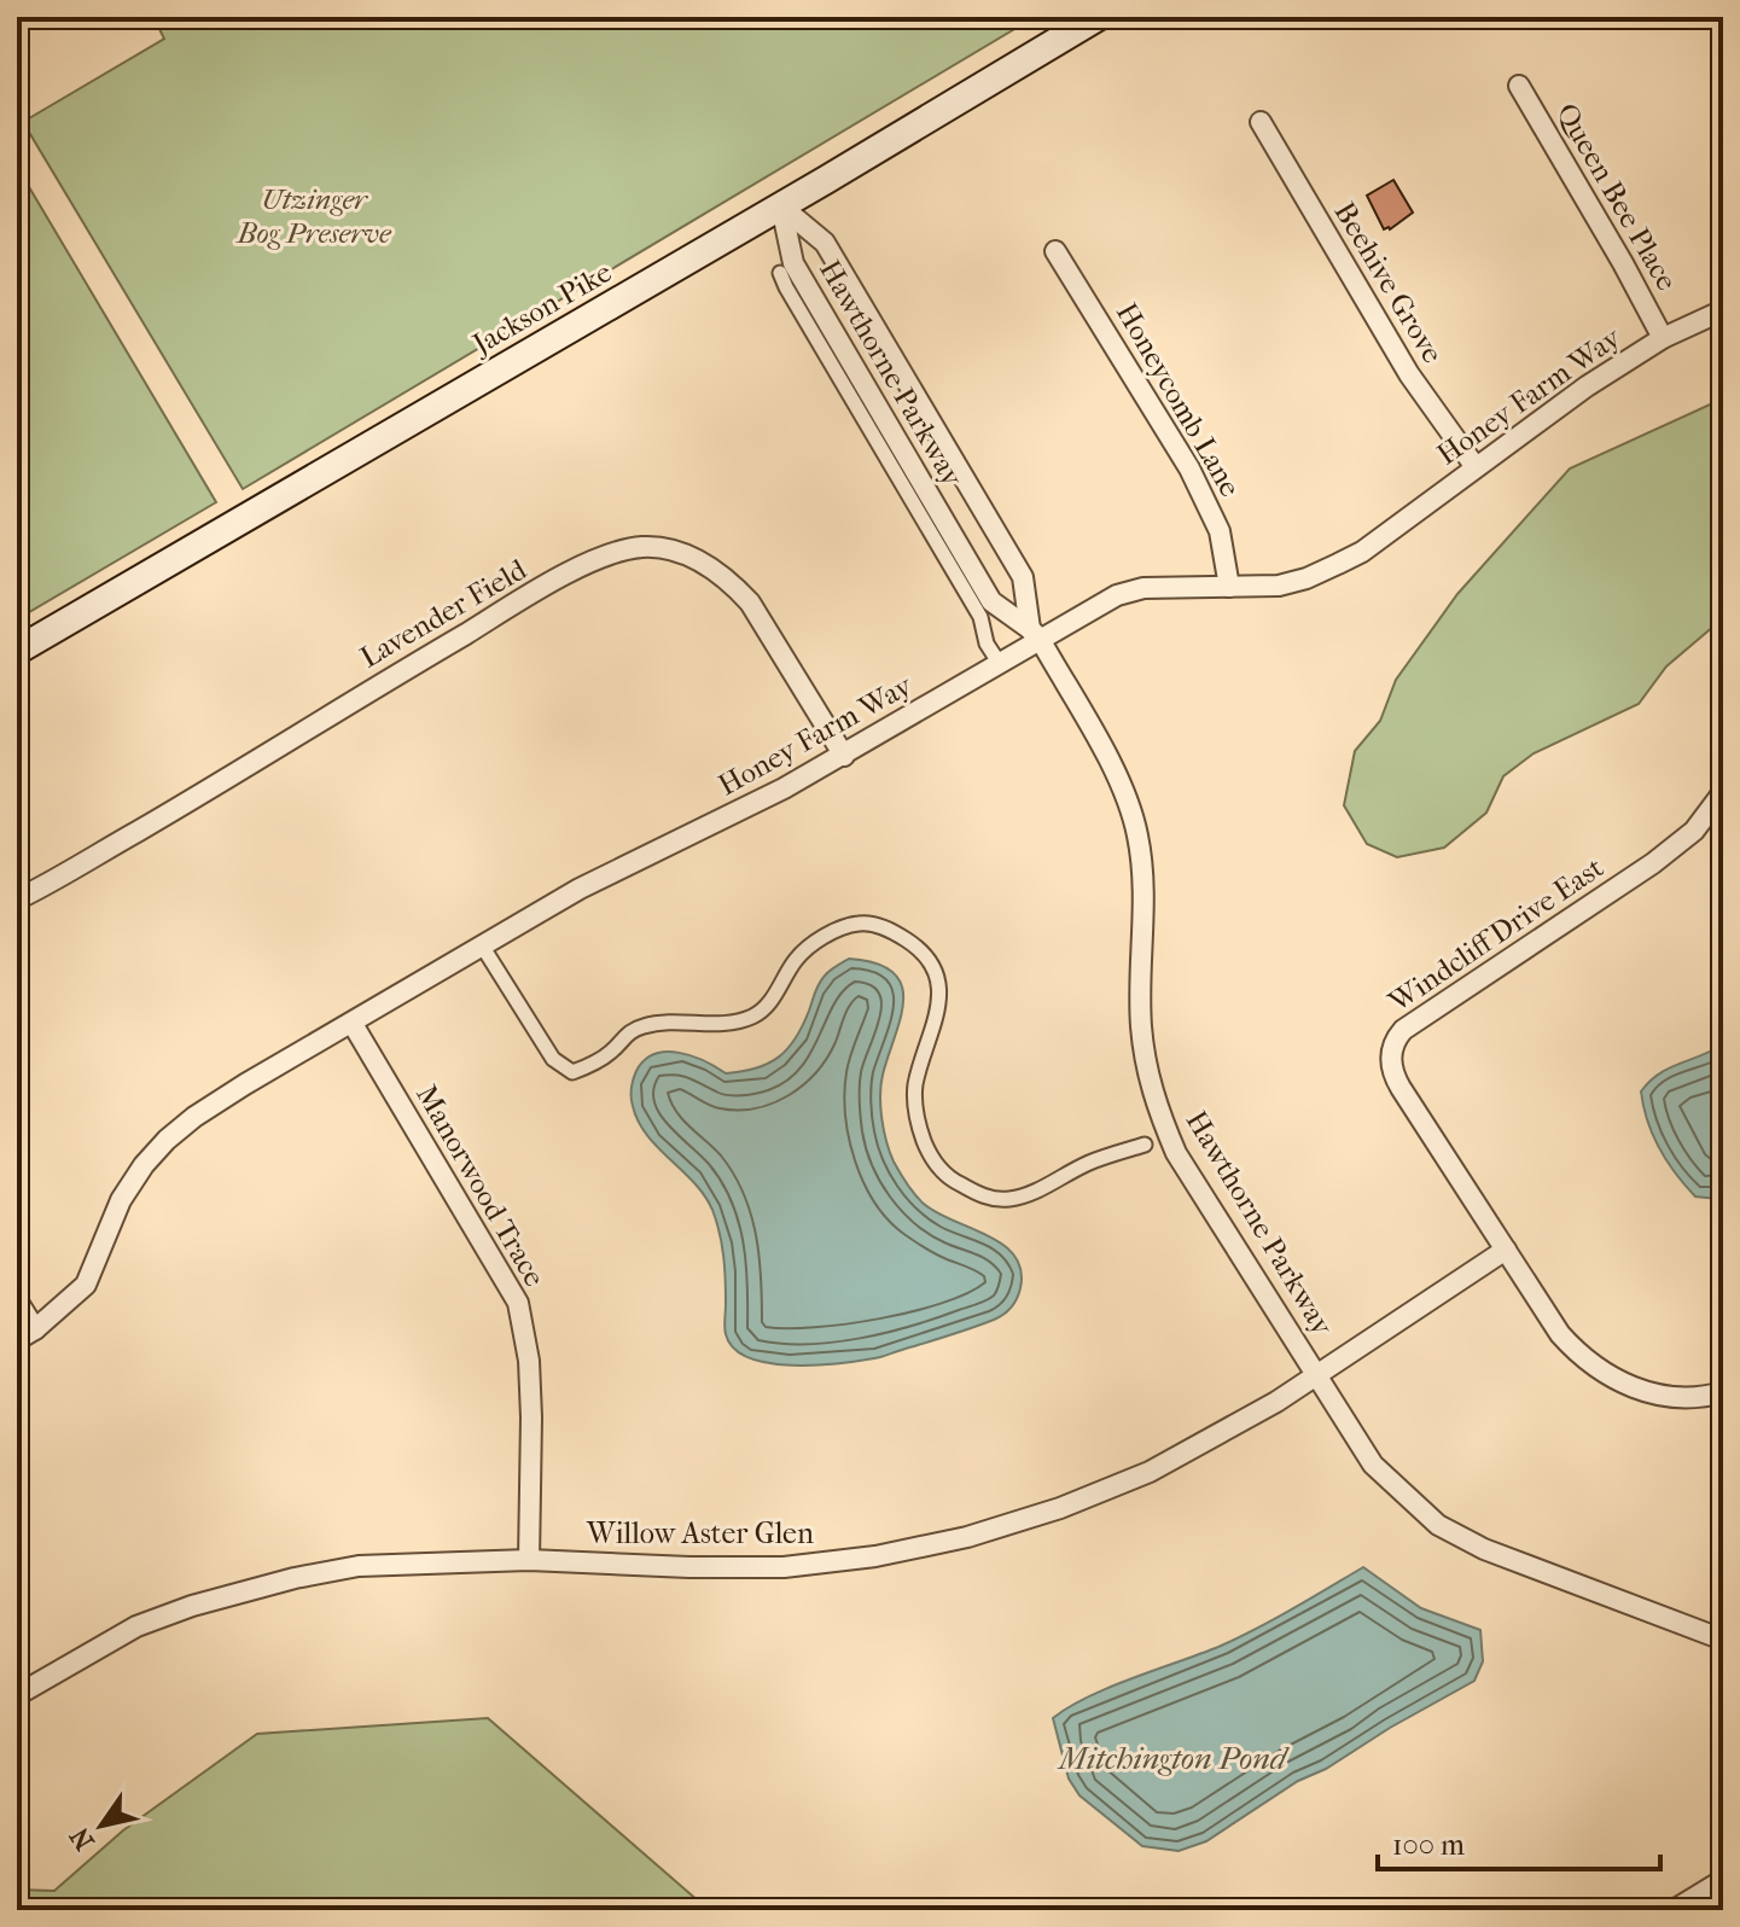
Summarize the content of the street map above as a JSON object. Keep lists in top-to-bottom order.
{
  "streets": {
    "main road": ["Jackson Pike"],
    "street": [
      "Queen Bee Place",
      "Beehive Grove",
      "Hawthorne Parkway",
      "Honey Farm Way",
      "Honeycomb Lane",
      "Lavender Field",
      "Windcliff Drive East",
      "Manorwood Trace",
      "Willow Aster Glen"
    ]
  },
  "crossings": [
    ["Queen Bee Place", "Honey Farm Way"],
    ["Beehive Grove", "Honey Farm Way"],
    ["Jackson Pike", "Hawthorne Parkway"],
    ["Hawthorne Parkway", "Honey Farm Way"],
    ["Hawthorne Parkway", "Willow Aster Glen"],
    ["Honey Farm Way", "Honeycomb Lane"],
    ["Honey Farm Way", "Lavender Field"],
    ["Honey Farm Way", "Manorwood Trace"],
    ["Windcliff Drive East", "Willow Aster Glen"],
    ["Manorwood Trace", "Willow Aster Glen"]
  ],
  "water": ["Mitchington Pond"],
  "parks": ["Utzinger Bog Preserve"],
  "scale_bar": "100 m",
  "north": "bottom left"
}
